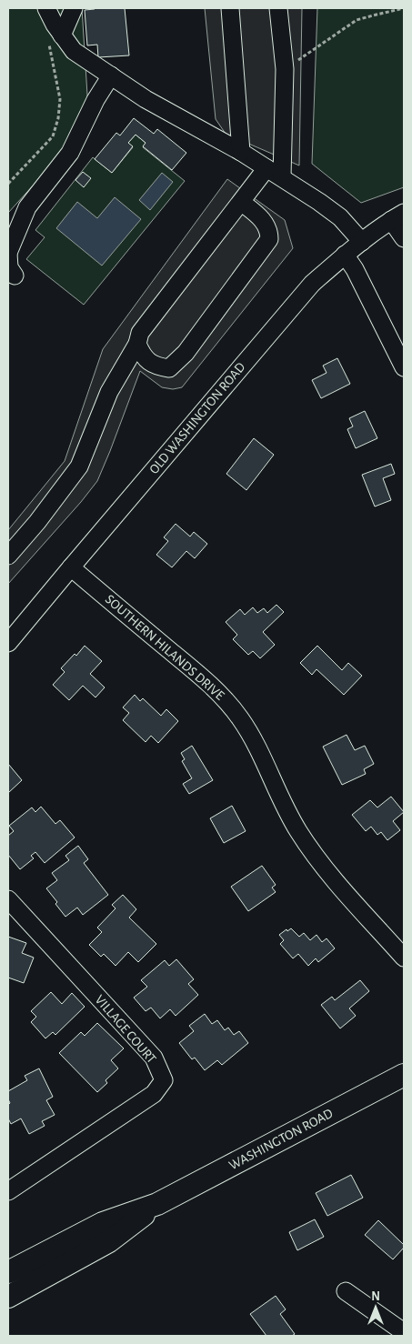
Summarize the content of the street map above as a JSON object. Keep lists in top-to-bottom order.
{
  "streets": {
    "main road": ["WASHINGTON ROAD"],
    "street": ["OLD WASHINGTON ROAD", "SOUTHERN HILANDS DRIVE", "VILLAGE COURT"]
  },
  "crossings": [
    ["OLD WASHINGTON ROAD", "SOUTHERN HILANDS DRIVE"]
  ],
  "north": "top"
}
